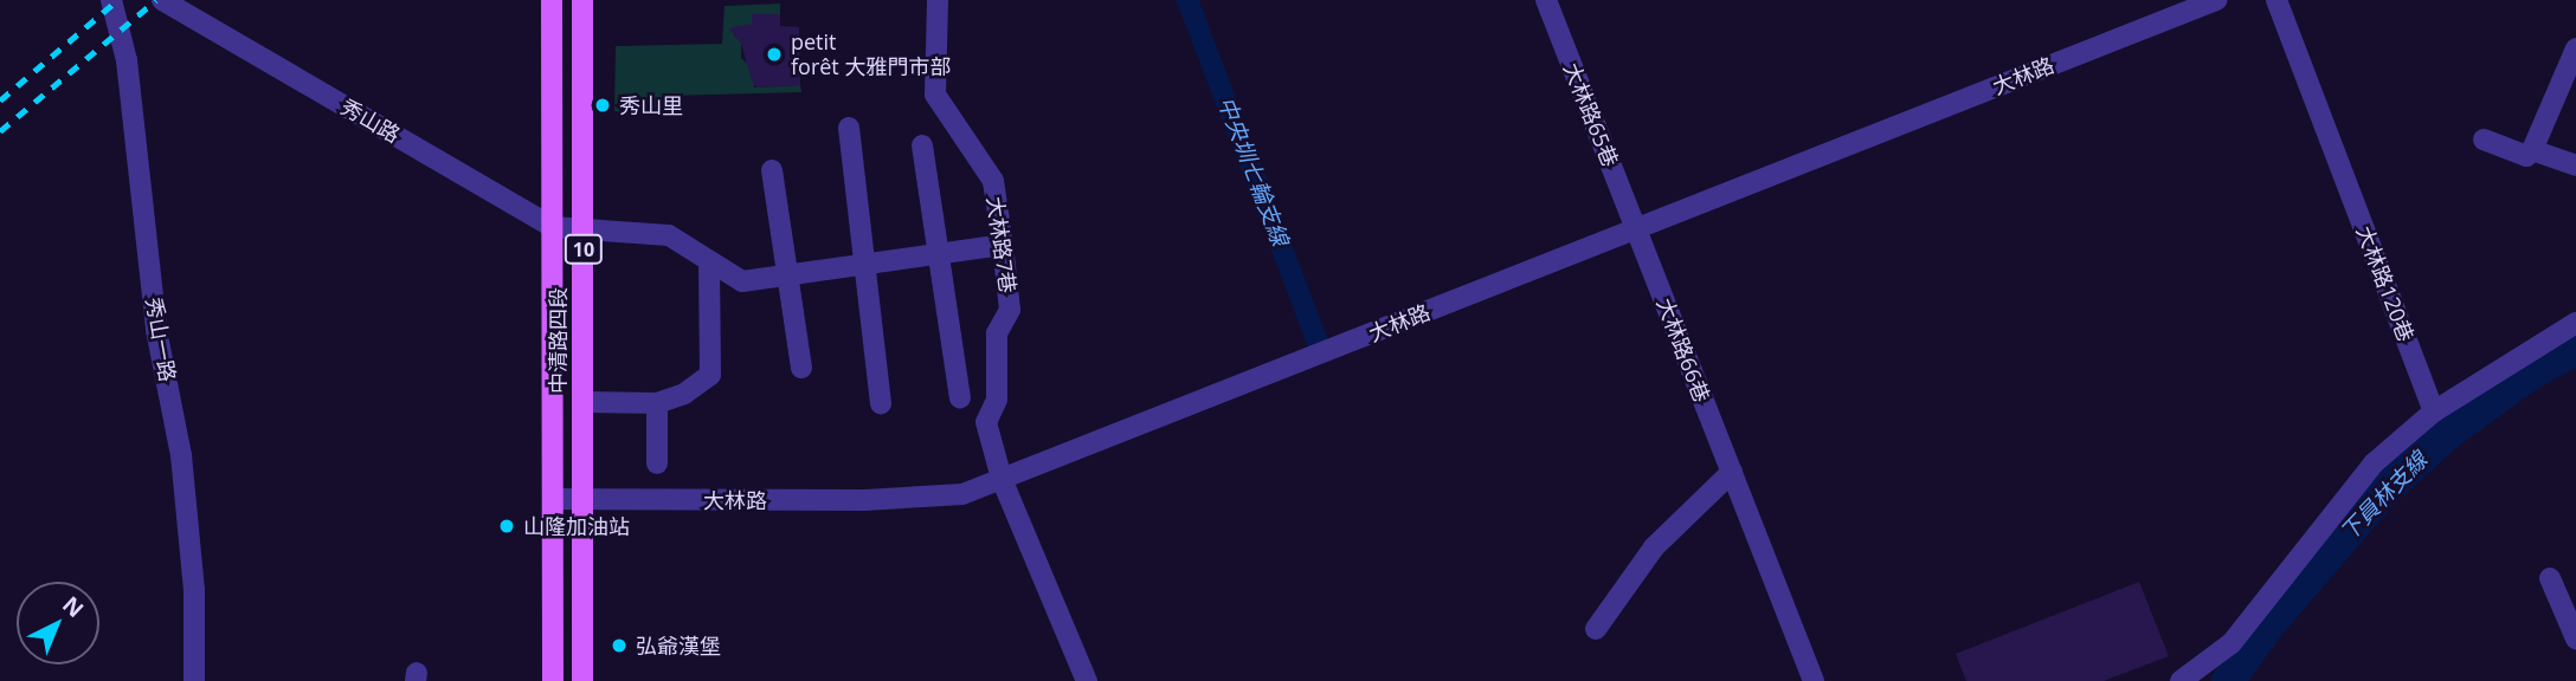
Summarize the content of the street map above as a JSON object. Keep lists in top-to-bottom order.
{
  "streets": {
    "main road": ["10", "中清路四段"],
    "street": [
      "大林路",
      "大林路65巷",
      "秀山路",
      "大林路7巷",
      "大林路120巷",
      "秀山一路",
      "大林路66巷"
    ]
  },
  "crossings": [
    ["大林路", "大林路65巷"],
    ["大林路", "大林路7巷"],
    ["大林路", "中清路四段"],
    ["大林路", "大林路66巷"],
    ["大林路65巷", "大林路66巷"],
    ["秀山路", "大林路7巷"],
    ["秀山路", "中清路四段"]
  ],
  "water": ["中央圳七輪支線", "下員林支線"],
  "places": [
    "petit forêt 大雅門市部",
    "秀山里",
    "山隆加油站",
    "弘爺漢堡"
  ],
  "north": "top right"
}
